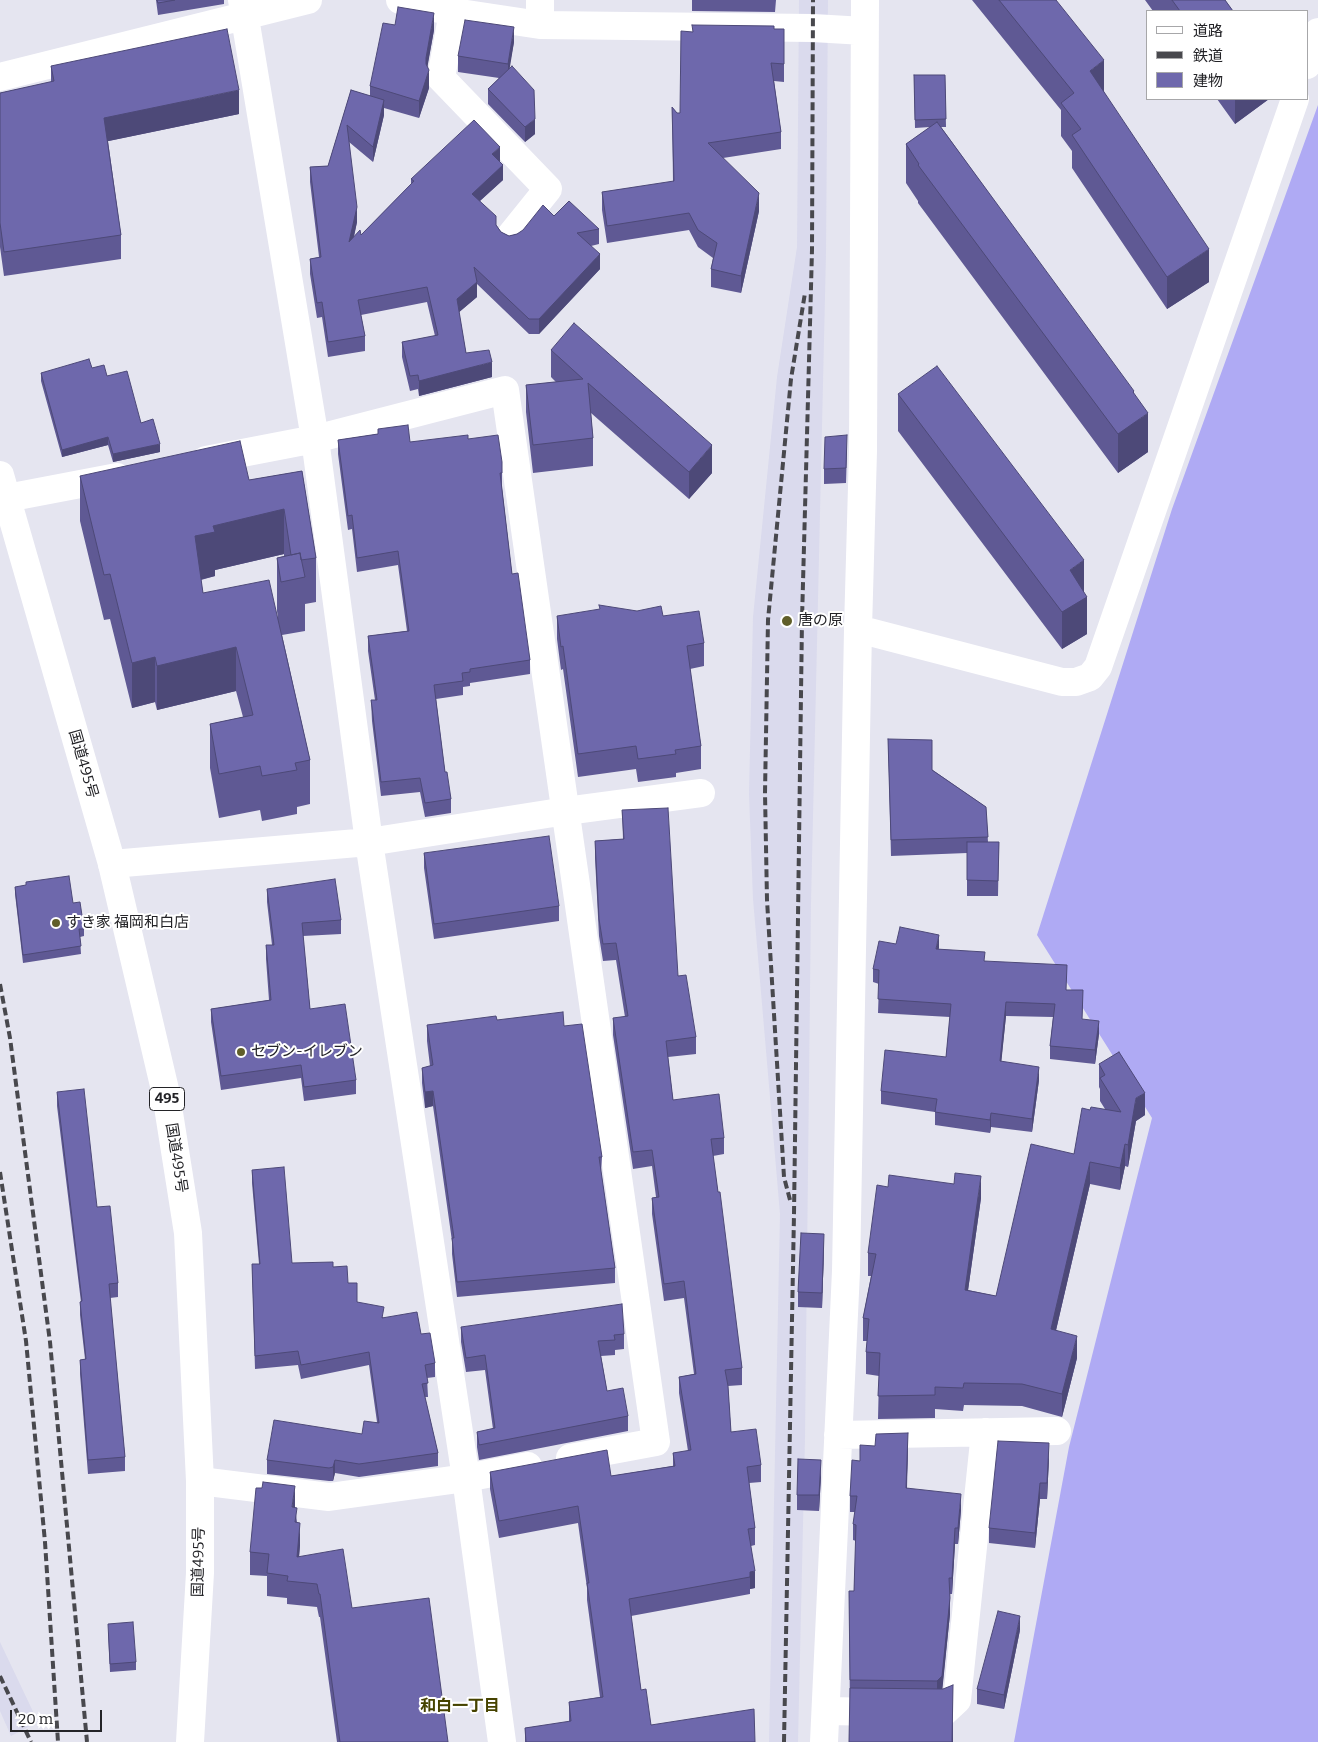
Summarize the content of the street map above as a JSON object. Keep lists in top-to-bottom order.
{
  "streets": {
    "main road": ["国道495号", "495"]
  },
  "districts": ["和白一丁目"],
  "places": ["唐の原", "すき家 福岡和白店", "セブン-イレブン"],
  "legend": ["道路", "鉄道", "建物"],
  "scale_bar": "20 m"
}
